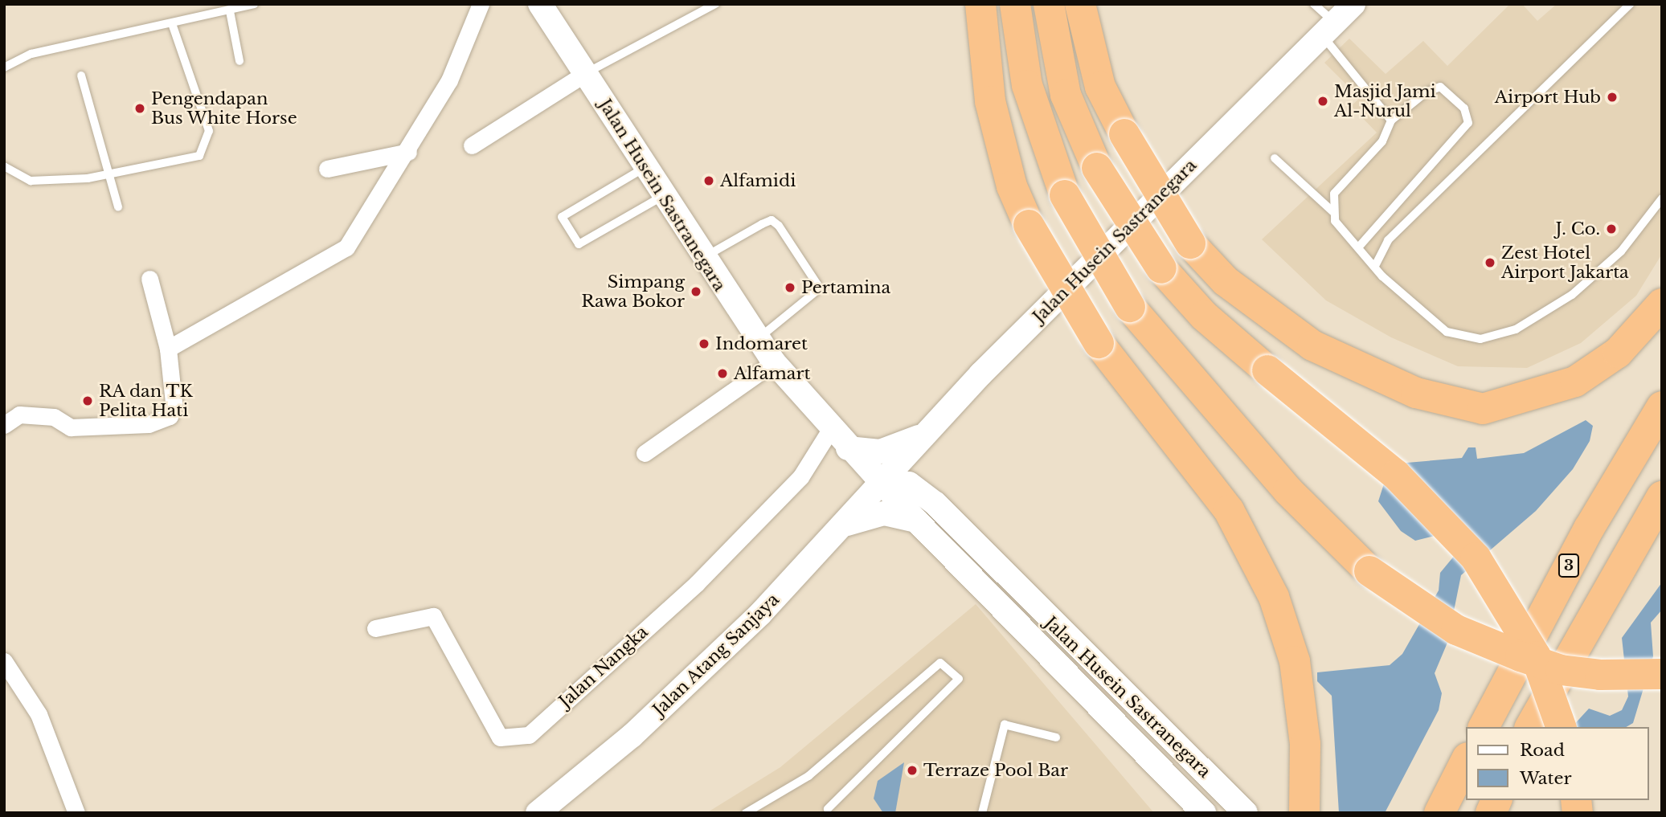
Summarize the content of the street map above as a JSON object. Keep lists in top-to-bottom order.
{
  "streets": {
    "highway": ["3"],
    "main road": ["Jalan Husein Sastranegara", "Jalan Atang Sanjaya"],
    "street": ["Jalan Nangka"]
  },
  "crossings": [
    ["Jalan Husein Sastranegara", "Jalan Atang Sanjaya"],
    ["Jalan Husein Sastranegara", "Jalan Nangka"]
  ],
  "places": [
    "Airport Hub",
    "Masjid Jami Al-Nurul",
    "Pengendapan Bus White Horse",
    "Alfamidi",
    "J. Co.",
    "Zest Hotel Airport Jakarta",
    "Pertamina",
    "Simpang Rawa Bokor",
    "Indomaret",
    "Alfamart",
    "RA dan TK Pelita Hati",
    "Terraze Pool Bar"
  ],
  "legend": ["Road", "Water"]
}
